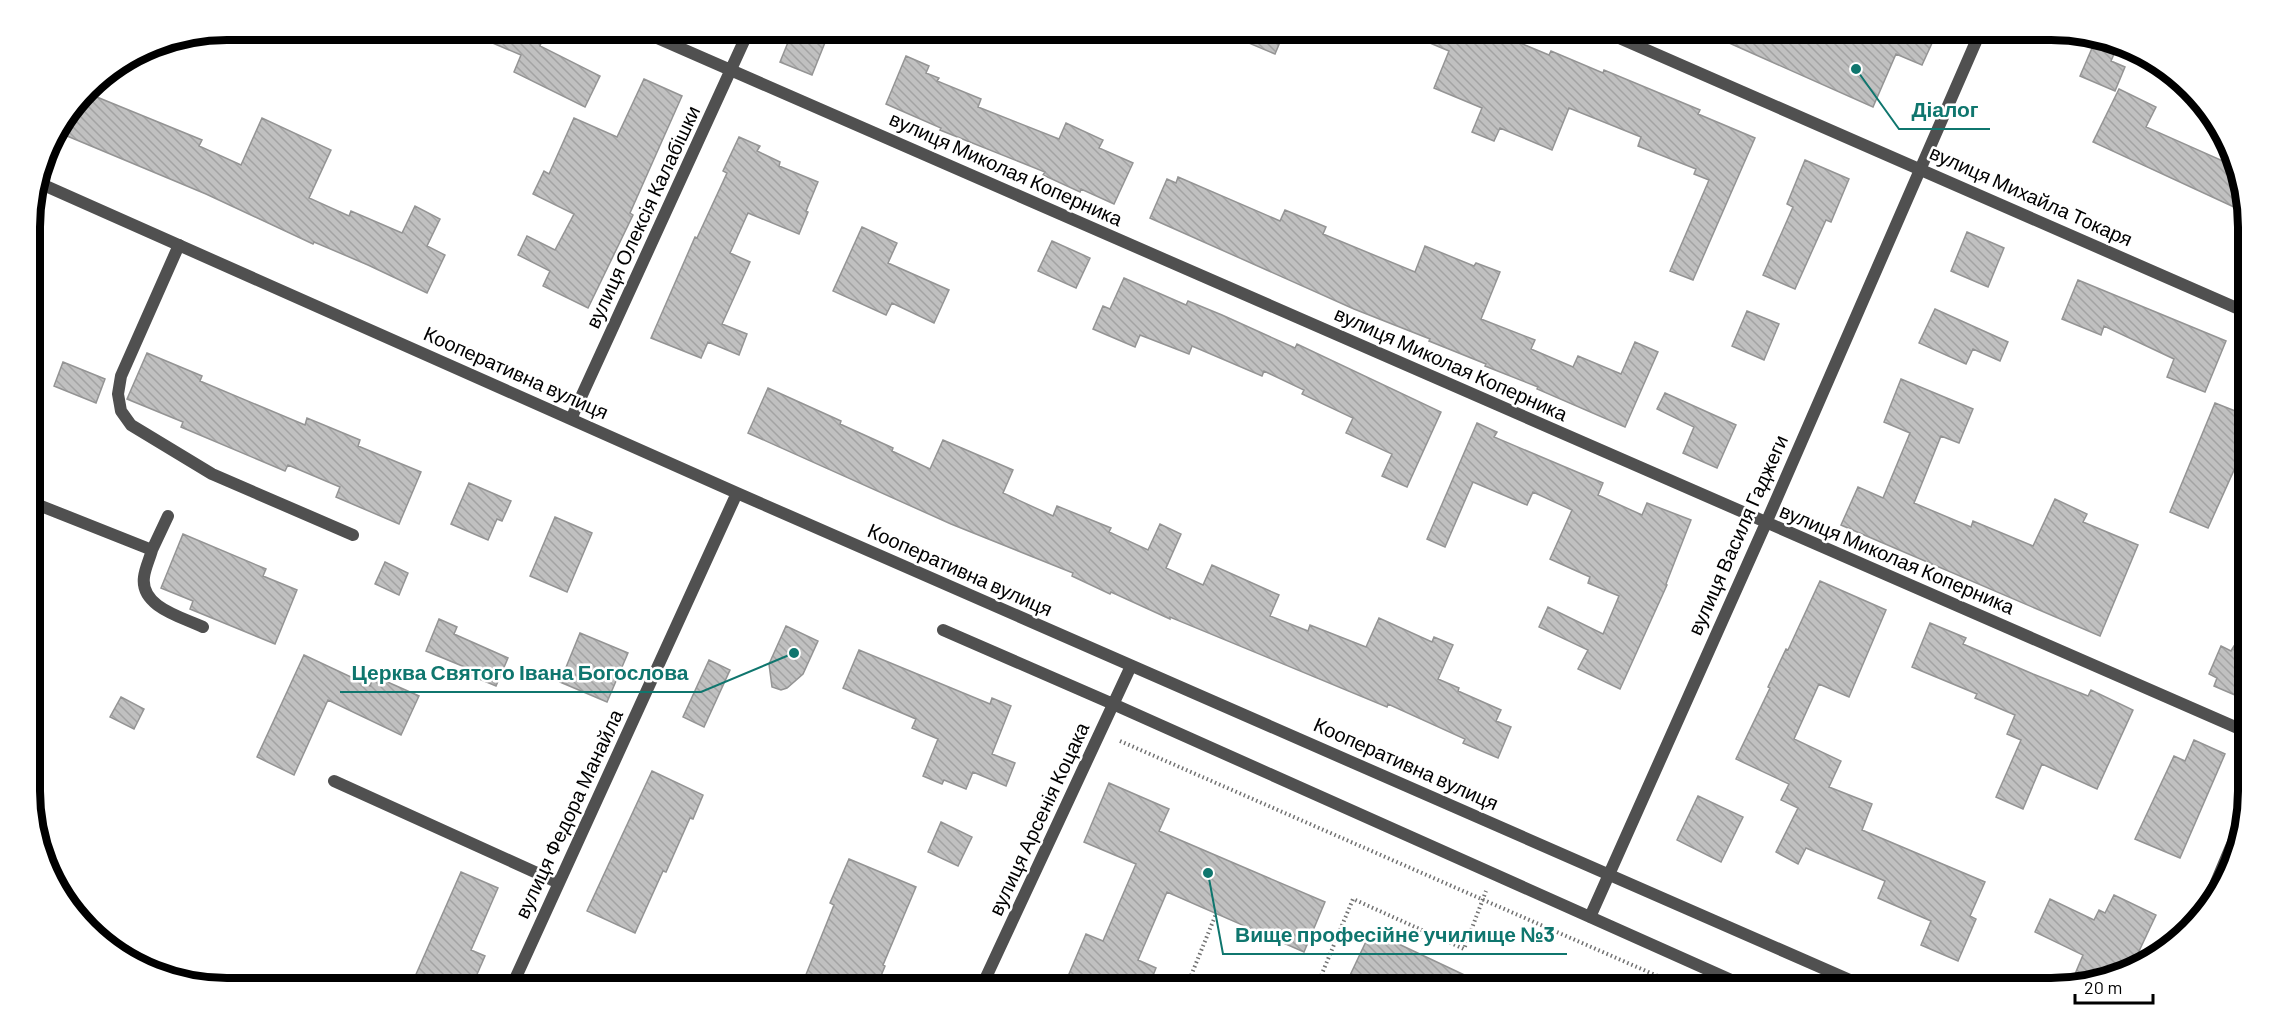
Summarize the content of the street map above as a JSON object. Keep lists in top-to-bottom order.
{
  "streets": {
    "street": [
      "вулиця Миколая Коперника",
      "вулиця Михайла Токаря",
      "вулиця Олексія Калабішки",
      "Кооперативна вулиця",
      "вулиця Василя Гаджеги",
      "вулиця Федора Манайла",
      "вулиця Арсенія Коцака"
    ]
  },
  "crossings": [
    ["вулиця Миколая Коперника", "вулиця Олексія Калабішки"],
    ["вулиця Миколая Коперника", "вулиця Василя Гаджеги"],
    ["вулиця Михайла Токаря", "вулиця Василя Гаджеги"],
    ["вулиця Олексія Калабішки", "Кооперативна вулиця"],
    ["Кооперативна вулиця", "вулиця Василя Гаджеги"],
    ["Кооперативна вулиця", "вулиця Федора Манайла"],
    ["Кооперативна вулиця", "вулиця Арсенія Коцака"]
  ],
  "places": ["Діалог", "Церква Святого Івана Богослова", "Вище професійне училище №3"],
  "scale_bar": "20 m"
}
